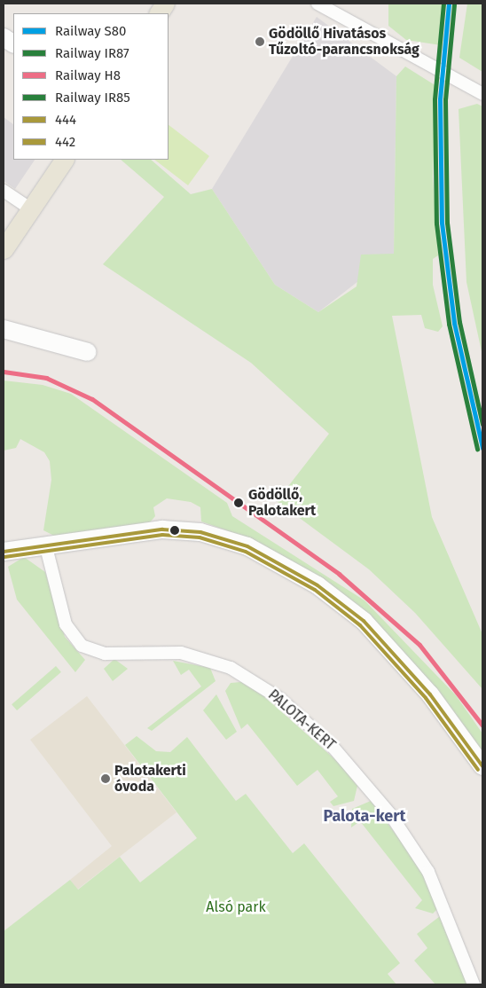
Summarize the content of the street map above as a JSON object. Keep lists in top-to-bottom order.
{
  "streets": {
    "street": ["PALOTA-KERT"]
  },
  "districts": ["Palota-kert"],
  "parks": ["Alsó park"],
  "places": ["Gödöllő Hivatásos Tűzoltó-parancsnokság", "Gödöllő, Palotakert", "Palotakerti óvoda"],
  "lines": [
    "rail line S80",
    "rail line IR87",
    "rail line IR85",
    "rail line H8",
    "transit line 444",
    "transit line 442"
  ],
  "legend": [
    "Railway S80",
    "Railway IR87",
    "Railway H8",
    "Railway IR85",
    "444",
    "442"
  ]
}
